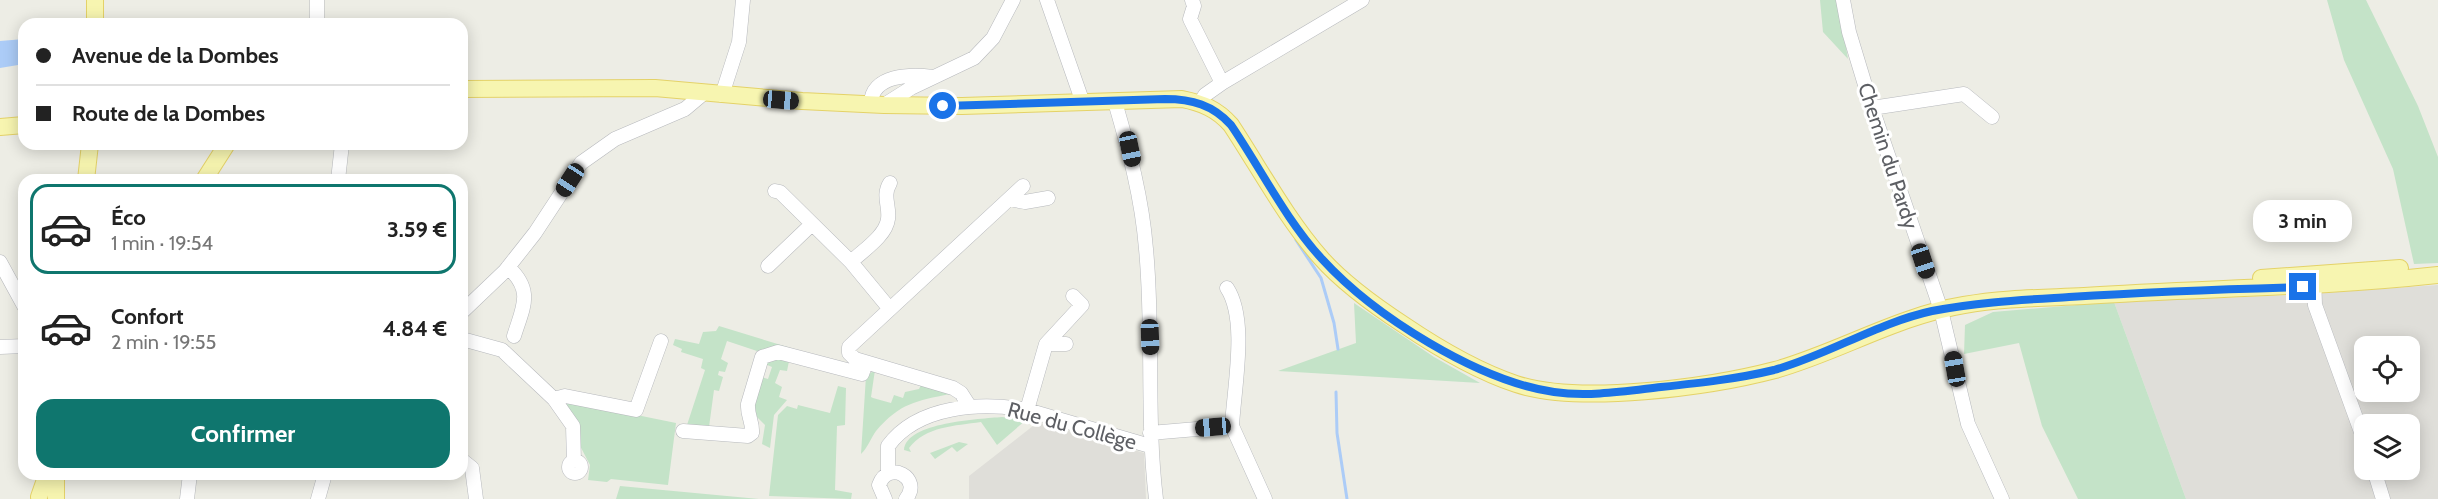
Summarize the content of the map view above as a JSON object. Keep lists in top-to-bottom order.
{
  "streets": {
    "street": ["Chemin du Pardy", "Rue du Collège"]
  },
  "page": {
    "banner": ["Avenue de la Dombes", "Route de la Dombes"],
    "list": [
      {
        "name": "Éco",
        "note": "1 min · 19:54",
        "value": "3.59 €"
      },
      {
        "name": "Confort",
        "note": "2 min · 19:55",
        "value": "4.84 €"
      }
    ],
    "bubble": "3 min",
    "buttons": "Confirmer"
  }
}
